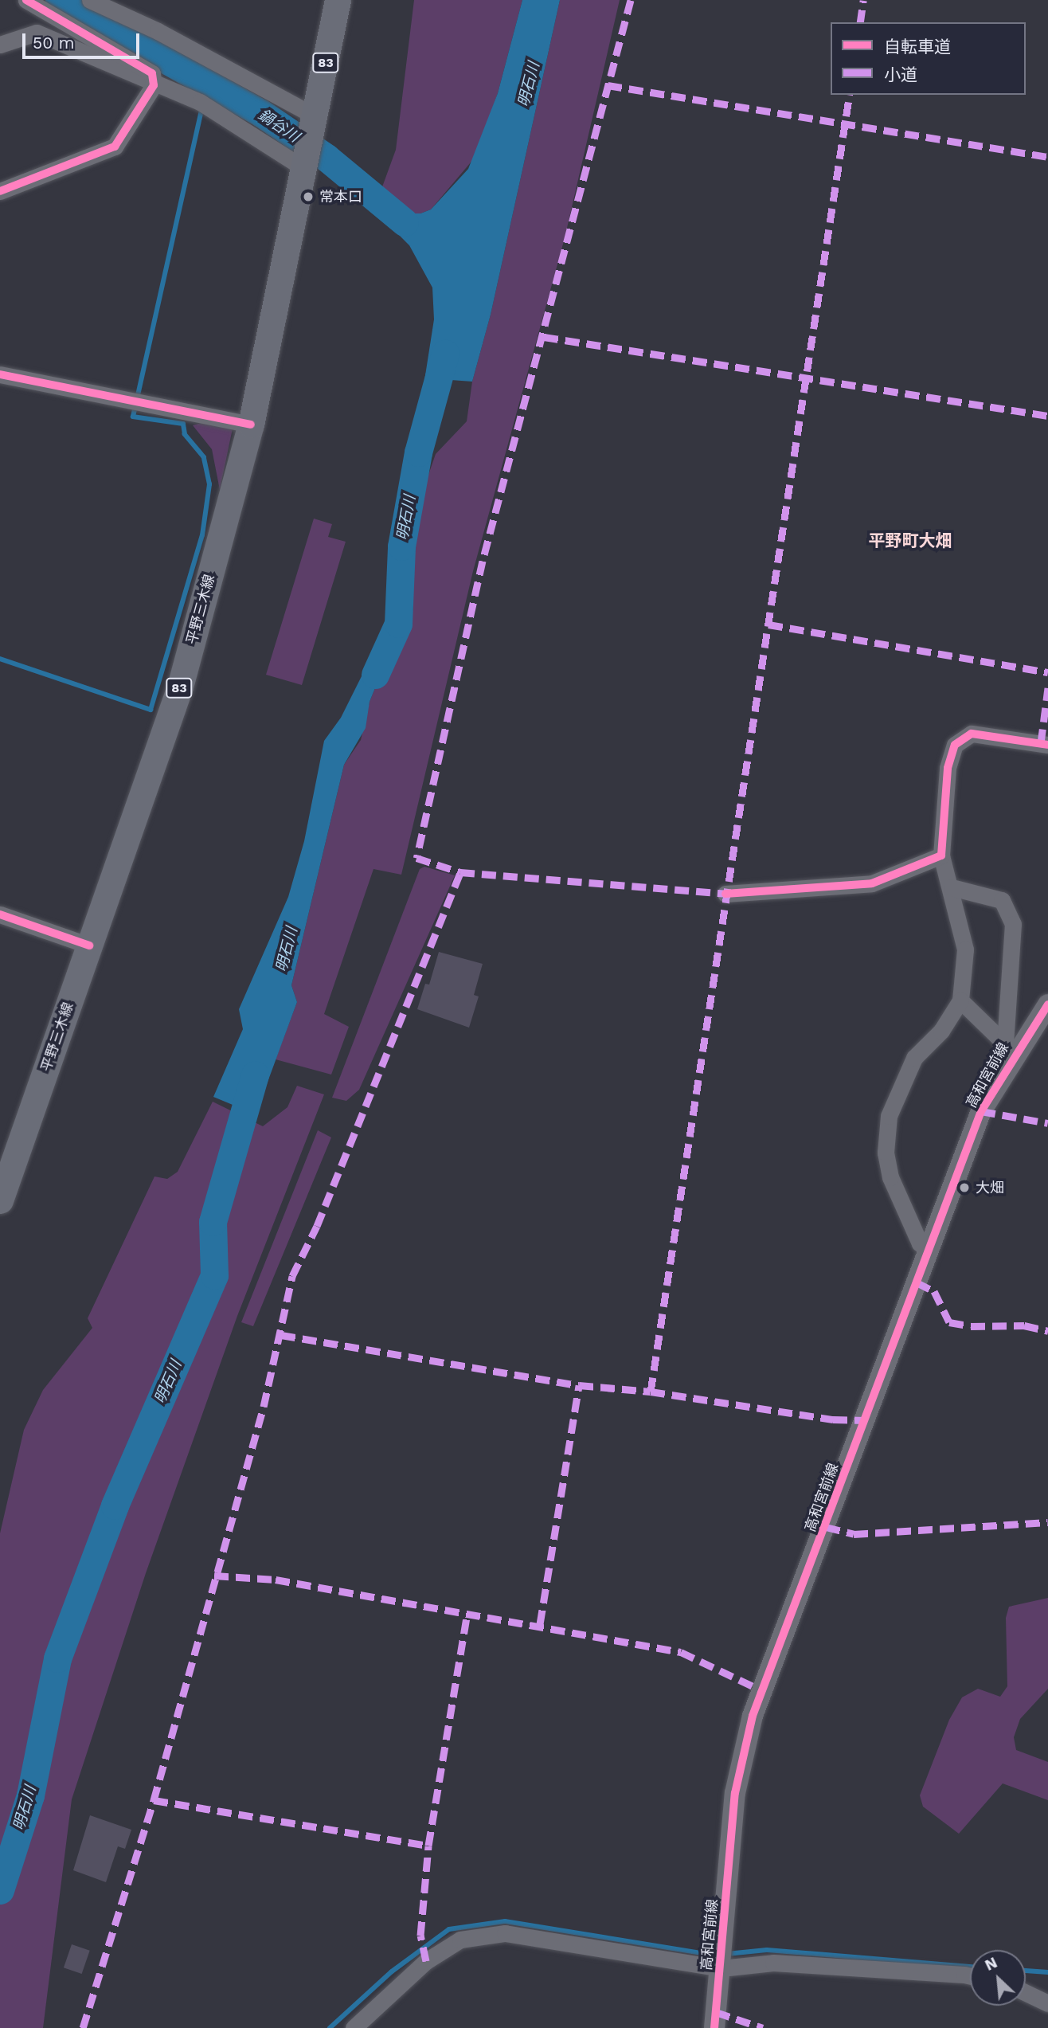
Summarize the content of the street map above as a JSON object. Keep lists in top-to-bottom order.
{
  "streets": {
    "main road": ["83", "平野三木線"],
    "street": ["高和宮前線"]
  },
  "districts": ["平野町大畑"],
  "water": ["明石川", "鍋谷川"],
  "places": ["常本口", "大畑"],
  "legend": ["自転車道", "小道"],
  "scale_bar": "50 m",
  "north": "top left"
}
